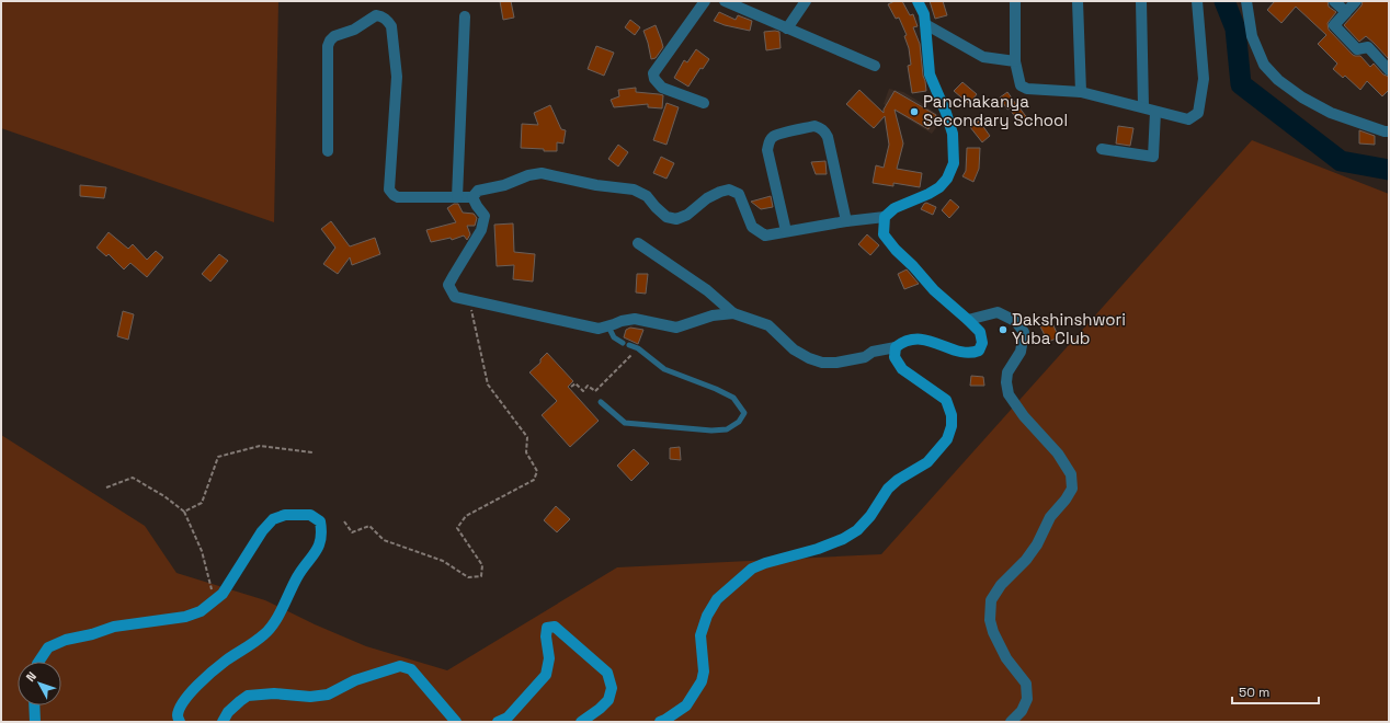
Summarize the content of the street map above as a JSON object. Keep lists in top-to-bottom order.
{
  "places": ["Panchakanya Secondary School", "Dakshinshwori Yuba Club"],
  "scale_bar": "50 m",
  "north": "top left"
}
